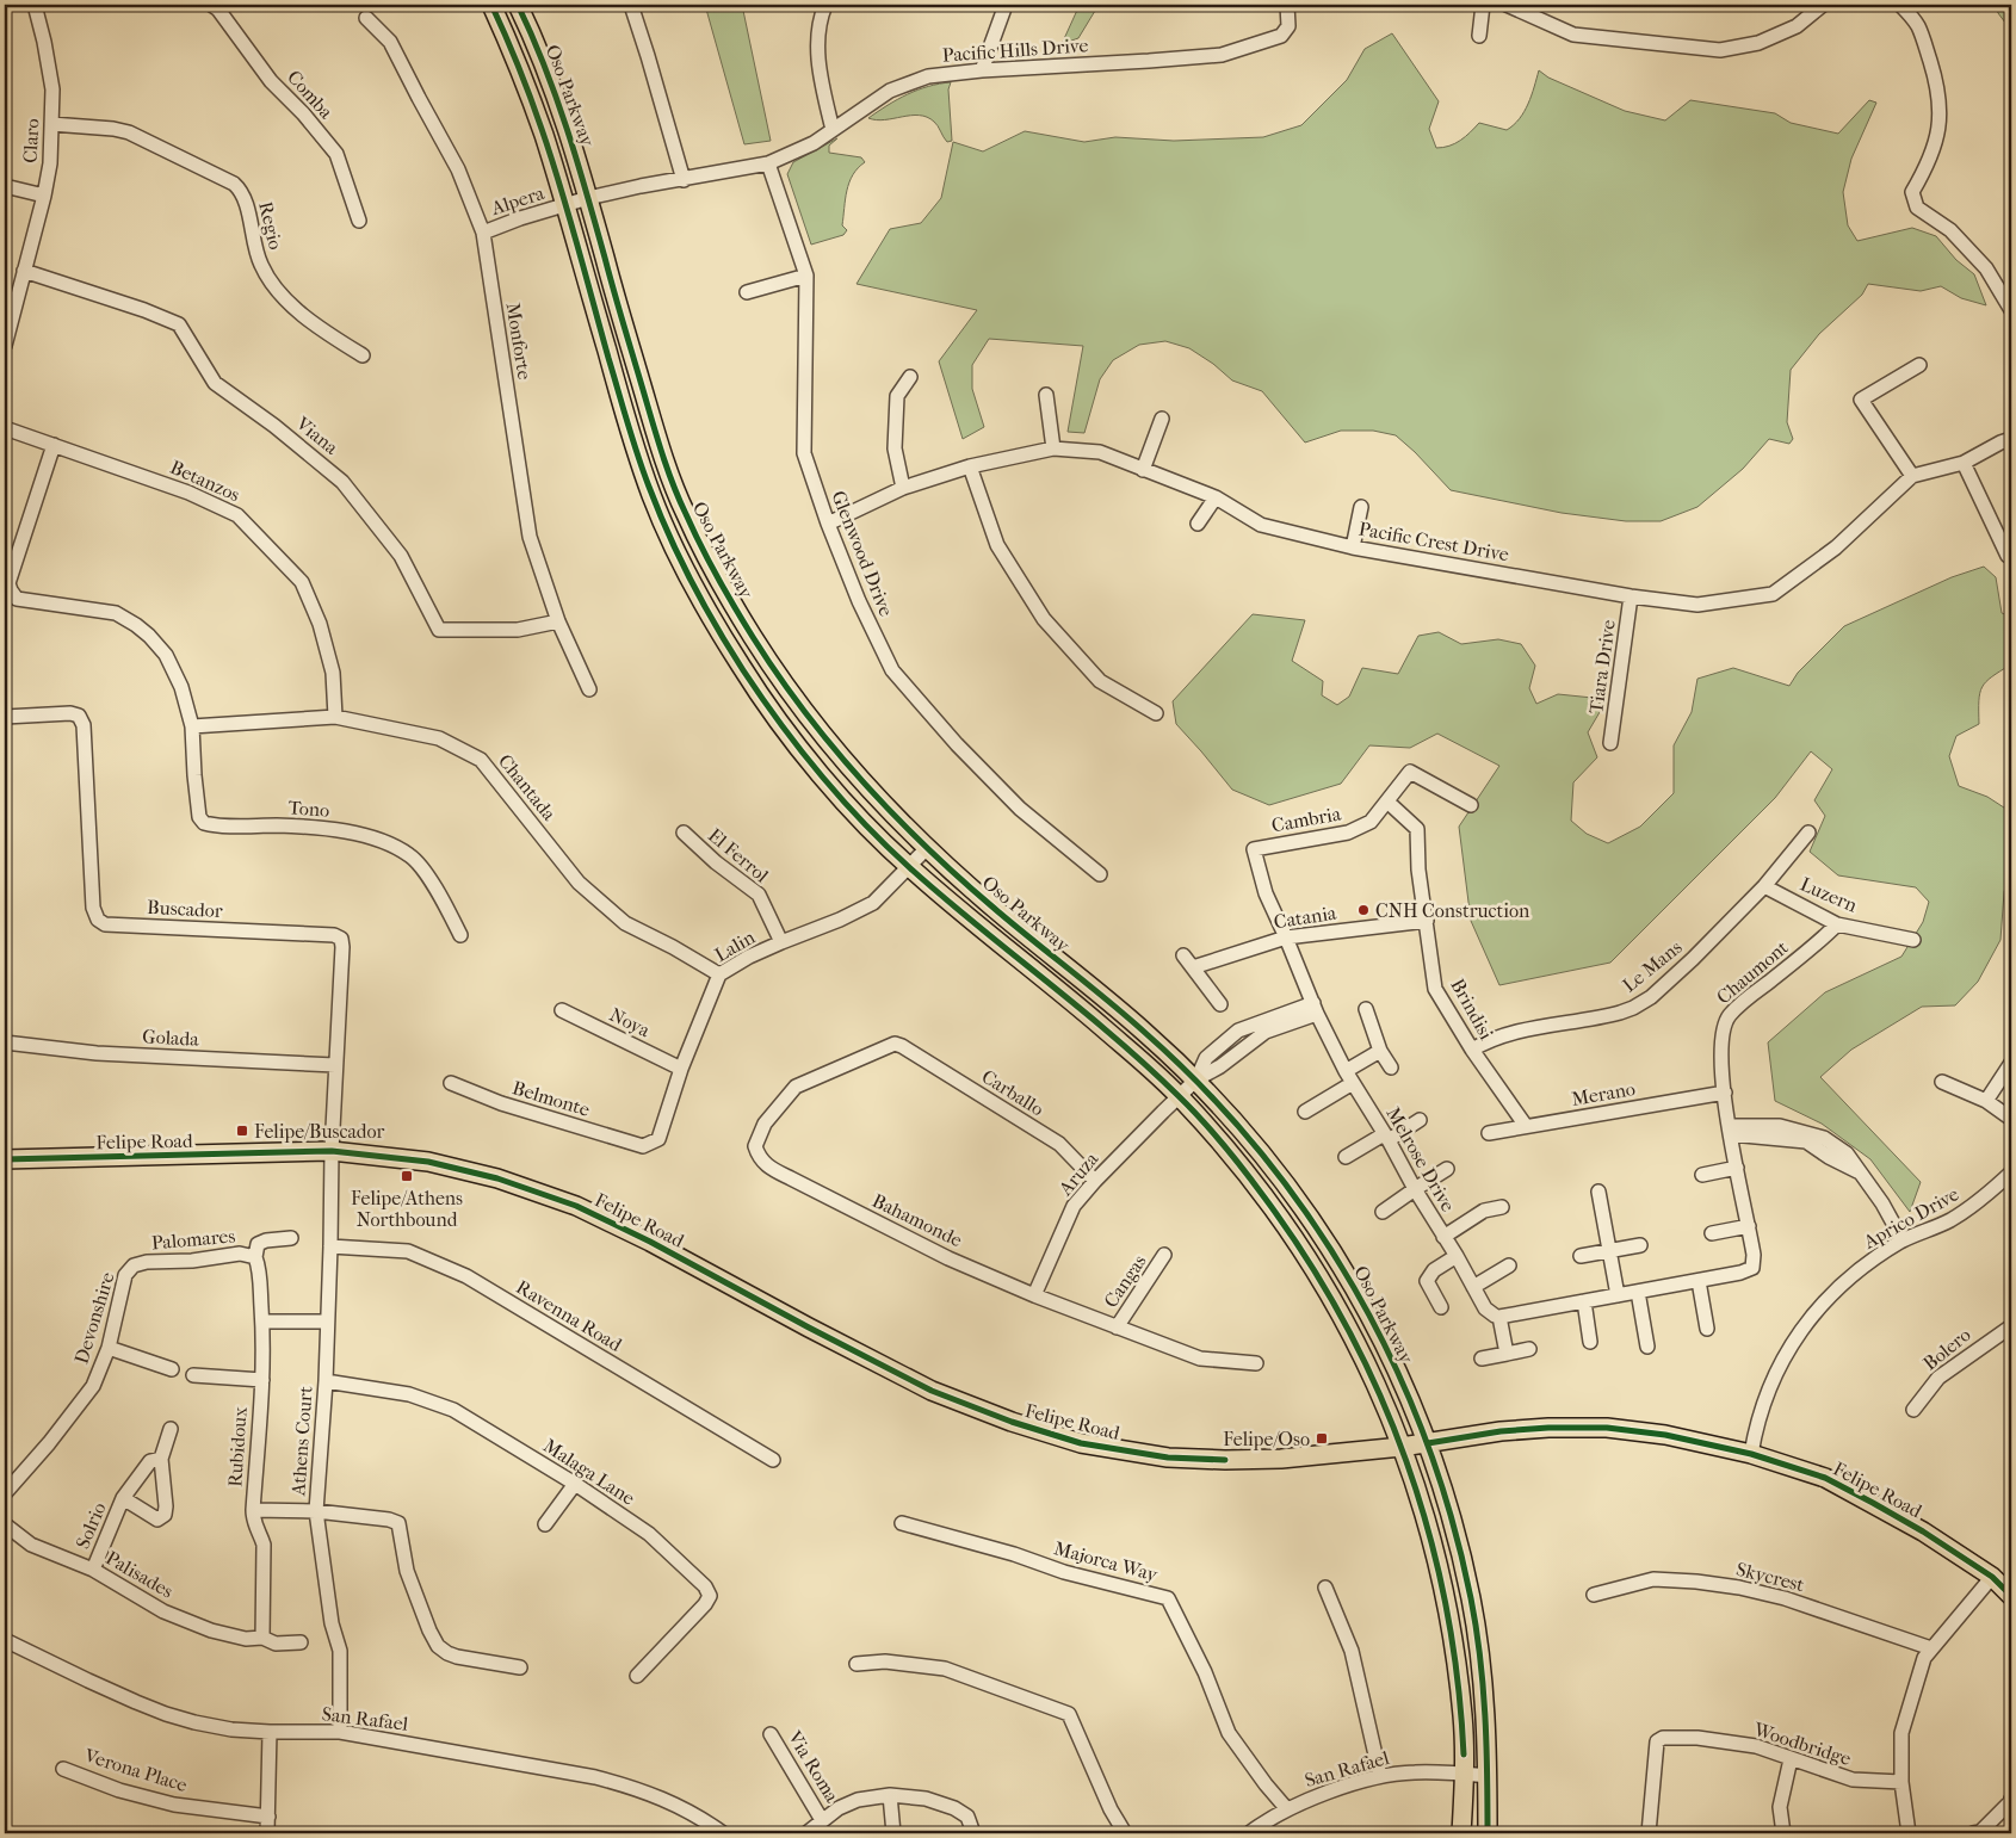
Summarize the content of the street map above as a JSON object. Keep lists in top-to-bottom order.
{
  "streets": {
    "main road": ["Oso Parkway", "Felipe Road"],
    "street": [
      "Pacific Hills Drive",
      "Comba",
      "Claro",
      "Alpera",
      "Regio",
      "Monforte",
      "Viana",
      "Betanzos",
      "Pacific Crest Drive",
      "Glenwood Drive",
      "Tiara Drive",
      "Chantada",
      "Tono",
      "Cambria",
      "El Ferrol",
      "Luzern",
      "Buscador",
      "Catania",
      "Lalin",
      "Le Mans",
      "Chaumont",
      "Brindisi",
      "Noya",
      "Golada",
      "Carballo",
      "Merano",
      "Belmonte",
      "Melrose Drive",
      "Aruza",
      "Aprico Drive",
      "Bahamonde",
      "Palomares",
      "Cangas",
      "Ravenna Road",
      "Devonshire",
      "Bolero",
      "Athens Court",
      "Rubidoux",
      "Malaga Lane",
      "Solrio",
      "Majorca Way",
      "Palisades",
      "Skycrest",
      "San Rafael",
      "Woodbridge",
      "Via Roma",
      "Verona Place"
    ]
  },
  "crossings": [
    ["Pacific Hills Drive", "Oso Parkway"],
    ["Pacific Hills Drive", "Alpera"],
    ["Pacific Hills Drive", "Glenwood Drive"],
    ["Oso Parkway", "Alpera"],
    ["Oso Parkway", "Lalin"],
    ["Oso Parkway", "Felipe Road"],
    ["Oso Parkway", "Aruza"],
    ["Oso Parkway", "San Rafael"],
    ["Claro", "Regio"],
    ["Claro", "Viana"],
    ["Alpera", "Monforte"],
    ["Monforte", "Viana"],
    ["Betanzos", "Chantada"],
    ["Pacific Crest Drive", "Glenwood Drive"],
    ["Pacific Crest Drive", "Tiara Drive"],
    ["Chantada", "Tono"],
    ["Chantada", "Lalin"],
    ["Cambria", "Brindisi"],
    ["Cambria", "Melrose Drive"],
    ["El Ferrol", "Lalin"],
    ["Luzern", "Le Mans"],
    ["Luzern", "Chaumont"],
    ["Buscador", "Golada"],
    ["Buscador", "Felipe Road"],
    ["Buscador", "Athens Court"],
    ["Catania", "Brindisi"],
    ["Catania", "Melrose Drive"],
    ["Lalin", "Noya"],
    ["Lalin", "Belmonte"],
    ["Le Mans", "Brindisi"],
    ["Chaumont", "Merano"],
    ["Brindisi", "Merano"],
    ["Carballo", "Aruza"],
    ["Carballo", "Bahamonde"],
    ["Felipe Road", "Aprico Drive"],
    ["Felipe Road", "Athens Court"],
    ["Melrose Drive", "Aruza"],
    ["Aruza", "Bahamonde"],
    ["Bahamonde", "Cangas"],
    ["Palomares", "Devonshire"],
    ["Palomares", "Rubidoux"],
    ["Ravenna Road", "Athens Court"],
    ["Athens Court", "Malaga Lane"],
    ["Athens Court", "San Rafael"],
    ["Rubidoux", "Palisades"],
    ["Solrio", "Palisades"],
    ["Majorca Way", "San Rafael"]
  ],
  "places": {
    "other": ["CNH Construction"],
    "transit": ["Felipe/Buscador", "Felipe/Athens Northbound", "Felipe/Oso"]
  }
}
